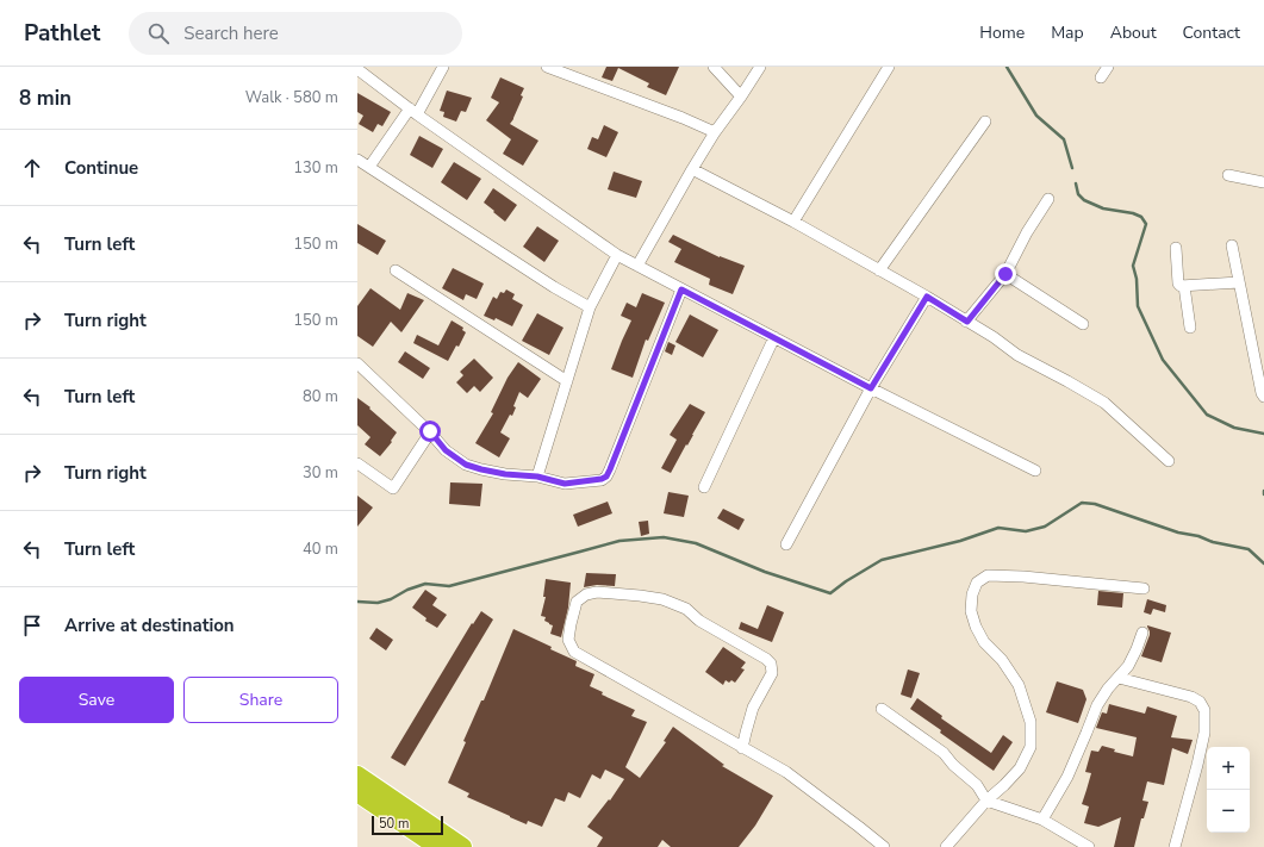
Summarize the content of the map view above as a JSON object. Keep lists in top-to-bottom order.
{
  "scale_bar": "50 m",
  "page": {
    "header": "Pathlet",
    "search": "Search here",
    "nav": [
      "Home",
      "Map",
      "About",
      "Contact"
    ],
    "heading": ["8 min", "Walk · 580 m"],
    "list": [
      ["Continue", "130 m"],
      ["Turn left", "150 m"],
      ["Turn right", "150 m"],
      ["Turn left", "80 m"],
      ["Turn right", "30 m"],
      ["Turn left", "40 m"],
      "Arrive at destination"
    ],
    "buttons": ["Save", "Share"],
    "map_buttons": ["+", "−"],
    "scale": "50 m"
  }
}
